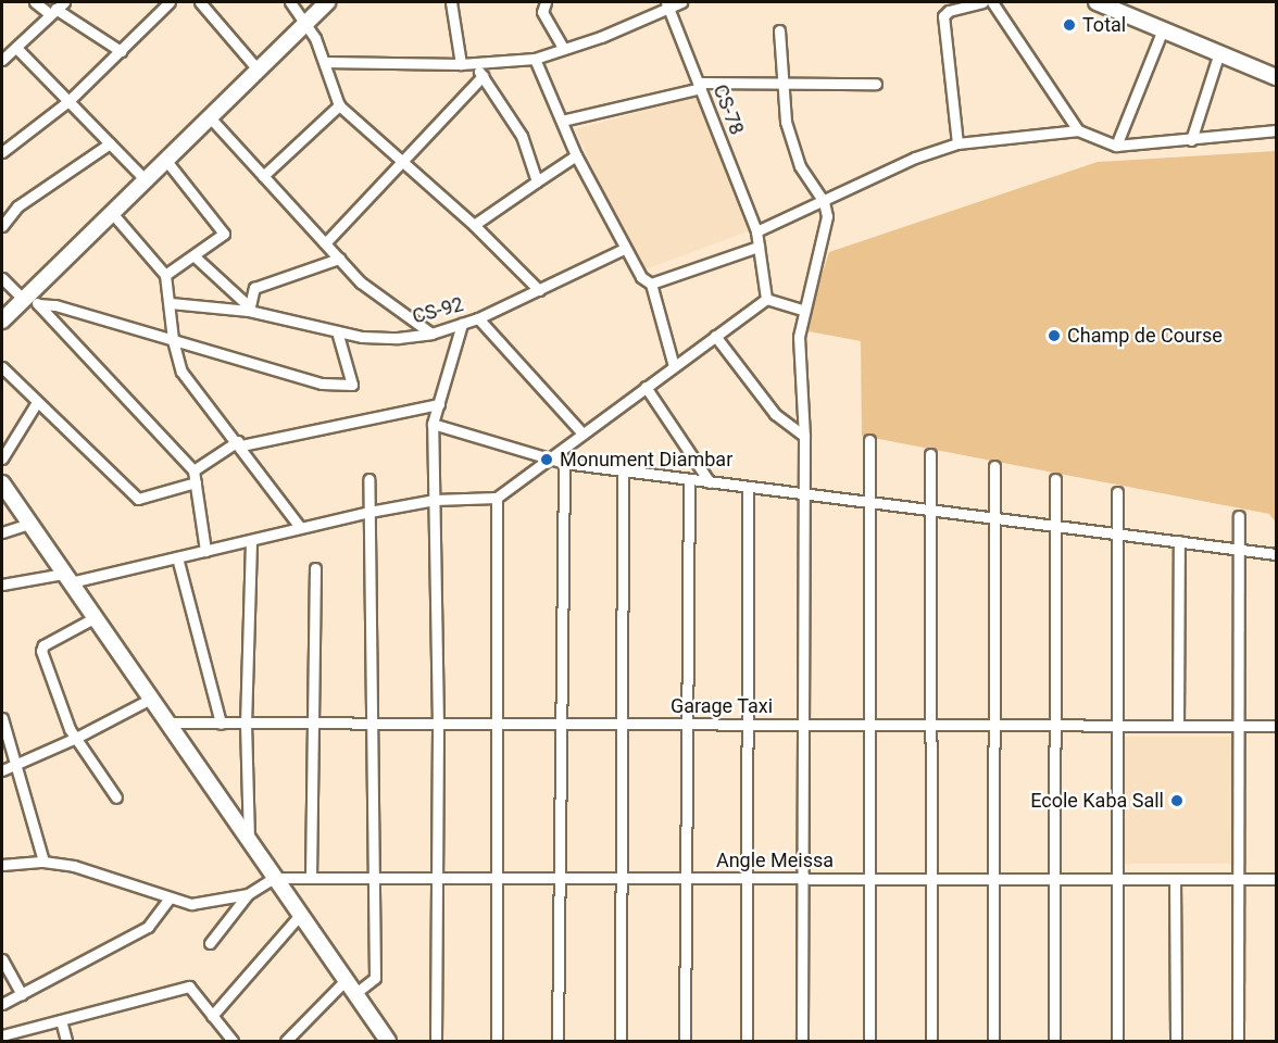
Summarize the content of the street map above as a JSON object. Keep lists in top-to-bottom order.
{
  "streets": {
    "street": [
      "CS-78",
      "CS-92",
      "Garage Taxi",
      "Angle Meissa"
    ]
  },
  "places": [
    "Total",
    "Champ de Course",
    "Monument Diambar",
    "Ecole Kaba Sall"
  ]
}
